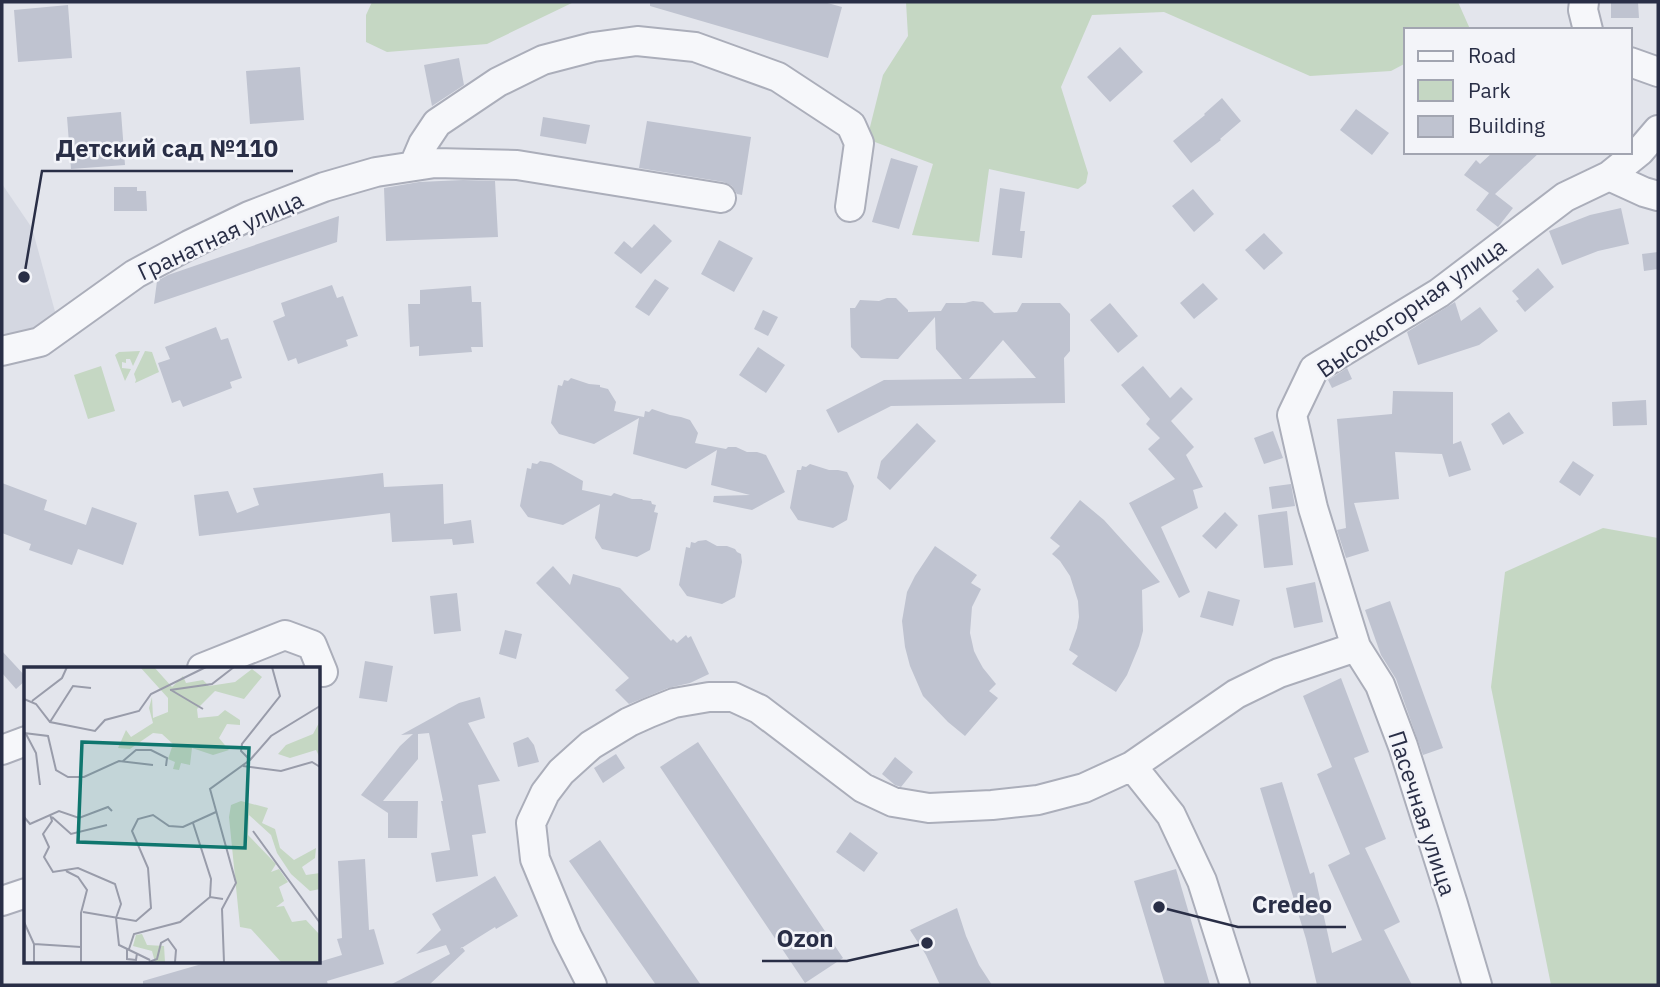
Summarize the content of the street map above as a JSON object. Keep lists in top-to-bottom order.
{
  "streets": {
    "street": ["Гранатная улица", "Высокогорная улица", "Пасечная улица"]
  },
  "crossings": [
    ["Высокогорная улица", "Пасечная улица"]
  ],
  "places": ["Детский сад №110", "Credeo", "Ozon"],
  "legend": ["Road", "Park", "Building"]
}
